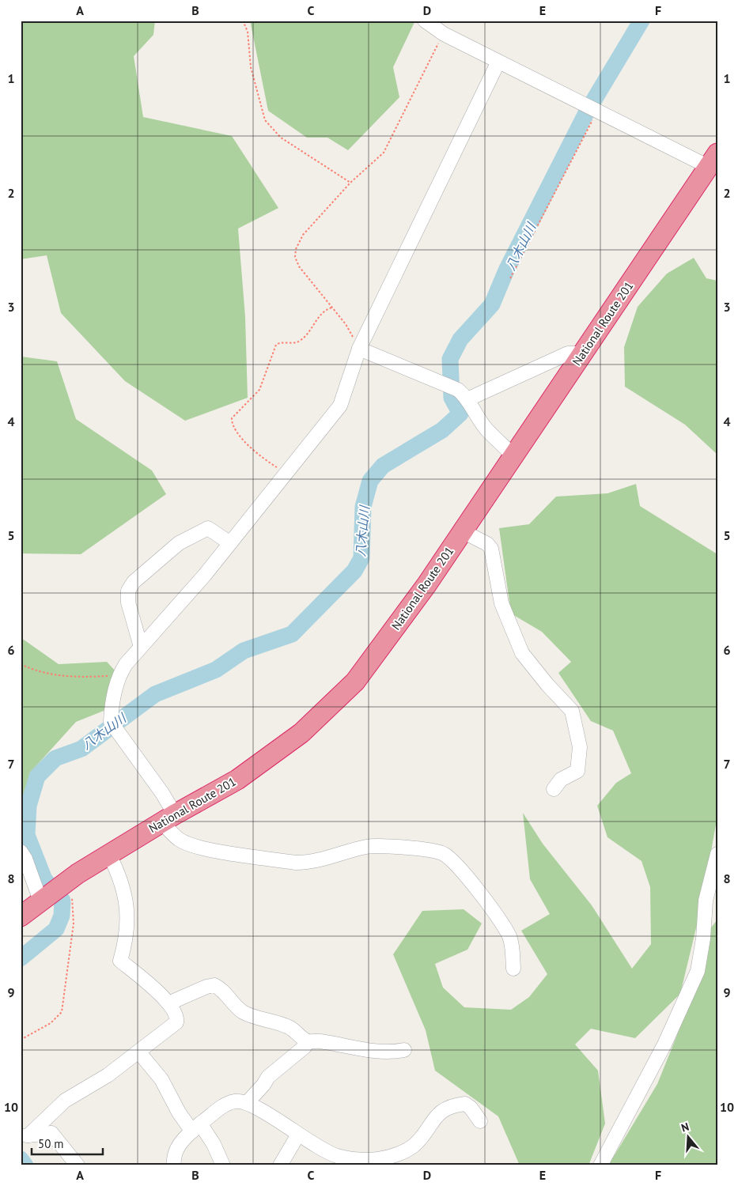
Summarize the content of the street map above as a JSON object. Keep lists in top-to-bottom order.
{
  "streets": {
    "highway": ["National Route 201"]
  },
  "water": ["八木山川"],
  "scale_bar": "50 m",
  "north": "top",
  "grid": {
    "columns": [
      "A",
      "B",
      "C",
      "D",
      "E",
      "F"
    ],
    "rows": [
      "1",
      "2",
      "3",
      "4",
      "5",
      "6",
      "7",
      "8",
      "9",
      "10"
    ]
  }
}
